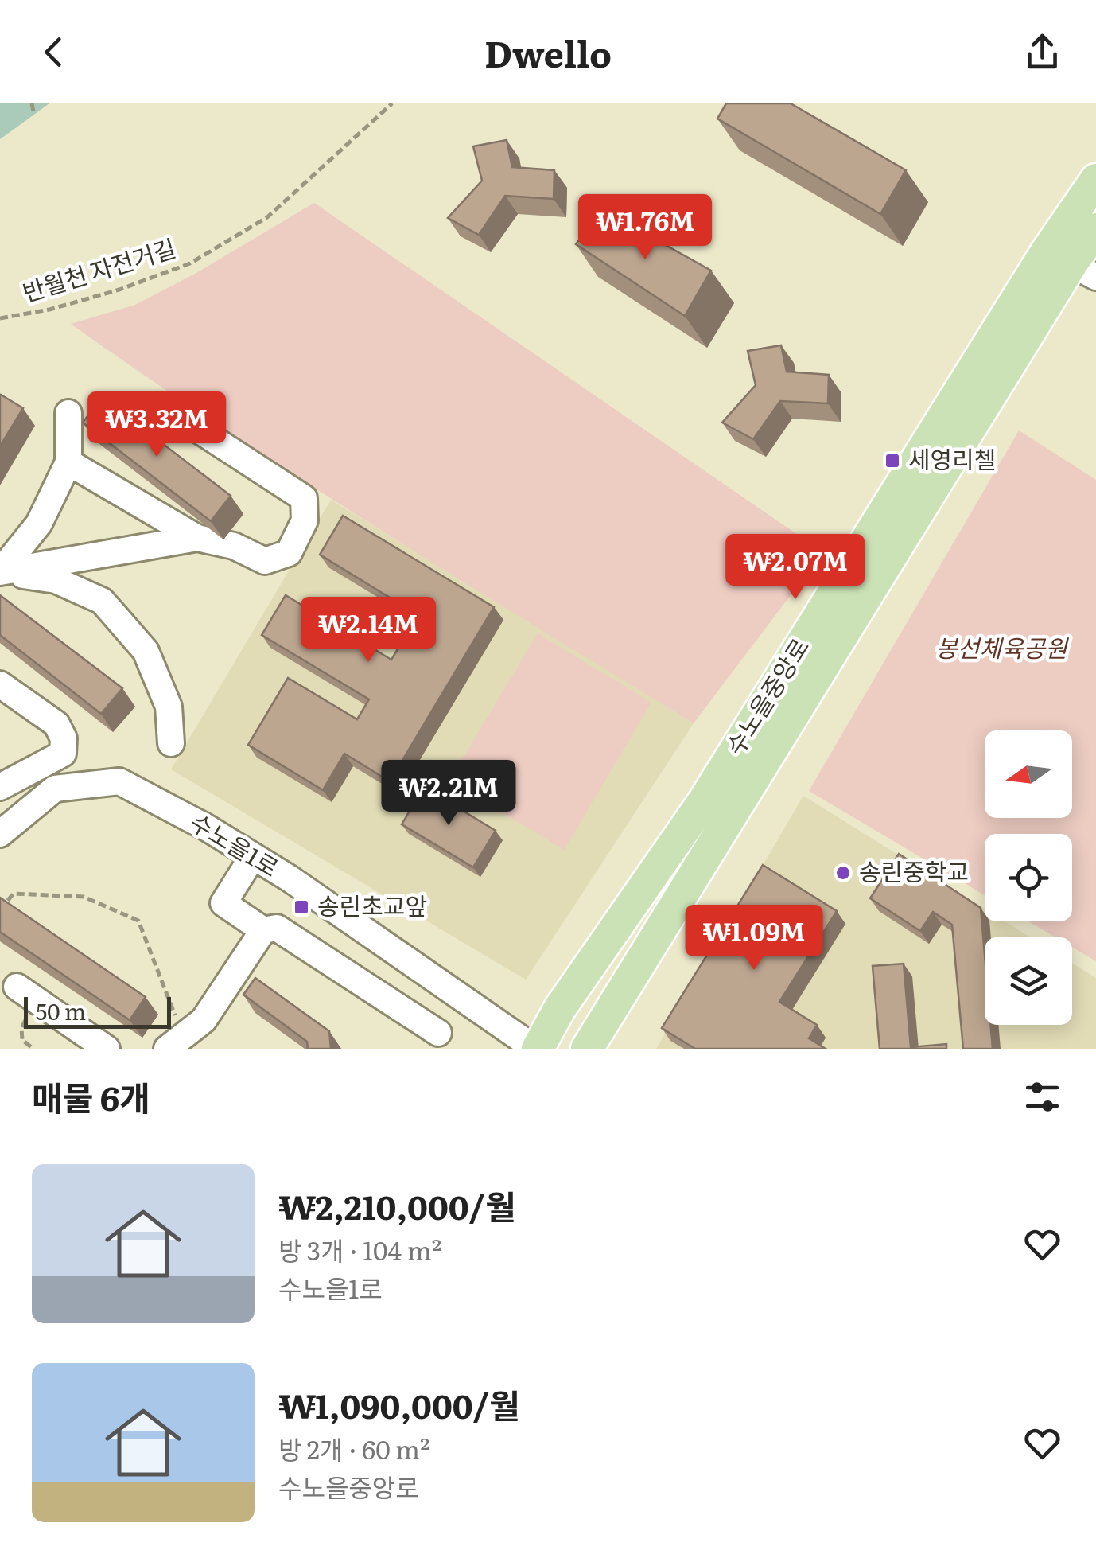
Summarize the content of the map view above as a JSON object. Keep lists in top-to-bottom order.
{
  "streets": {
    "main road": ["수노을중앙로"],
    "street": ["수노을1로"],
    "path": ["반월천 자전거길"]
  },
  "crossings": [
    ["수노을중앙로", "수노을1로"]
  ],
  "parks": ["봉선체육공원"],
  "places": {
    "transit": ["세영리첼", "송린초교앞"],
    "other": ["송린중학교"]
  },
  "scale_bar": "50 m",
  "north": "left",
  "page": {
    "header": "Dwello",
    "price": [
      "₩1.76M",
      "₩3.32M",
      "₩2.07M",
      "₩2.14M",
      "₩2.21M",
      "₩1.09M"
    ],
    "scale": "50 m",
    "heading": "매물 6개",
    "list": [
      {
        "name": "₩2,210,000/월",
        "note": "방 3개 · 104 m² · 수노을1로"
      },
      {
        "name": "₩1,090,000/월",
        "note": "방 2개 · 60 m² · 수노을중앙로"
      }
    ]
  }
}
